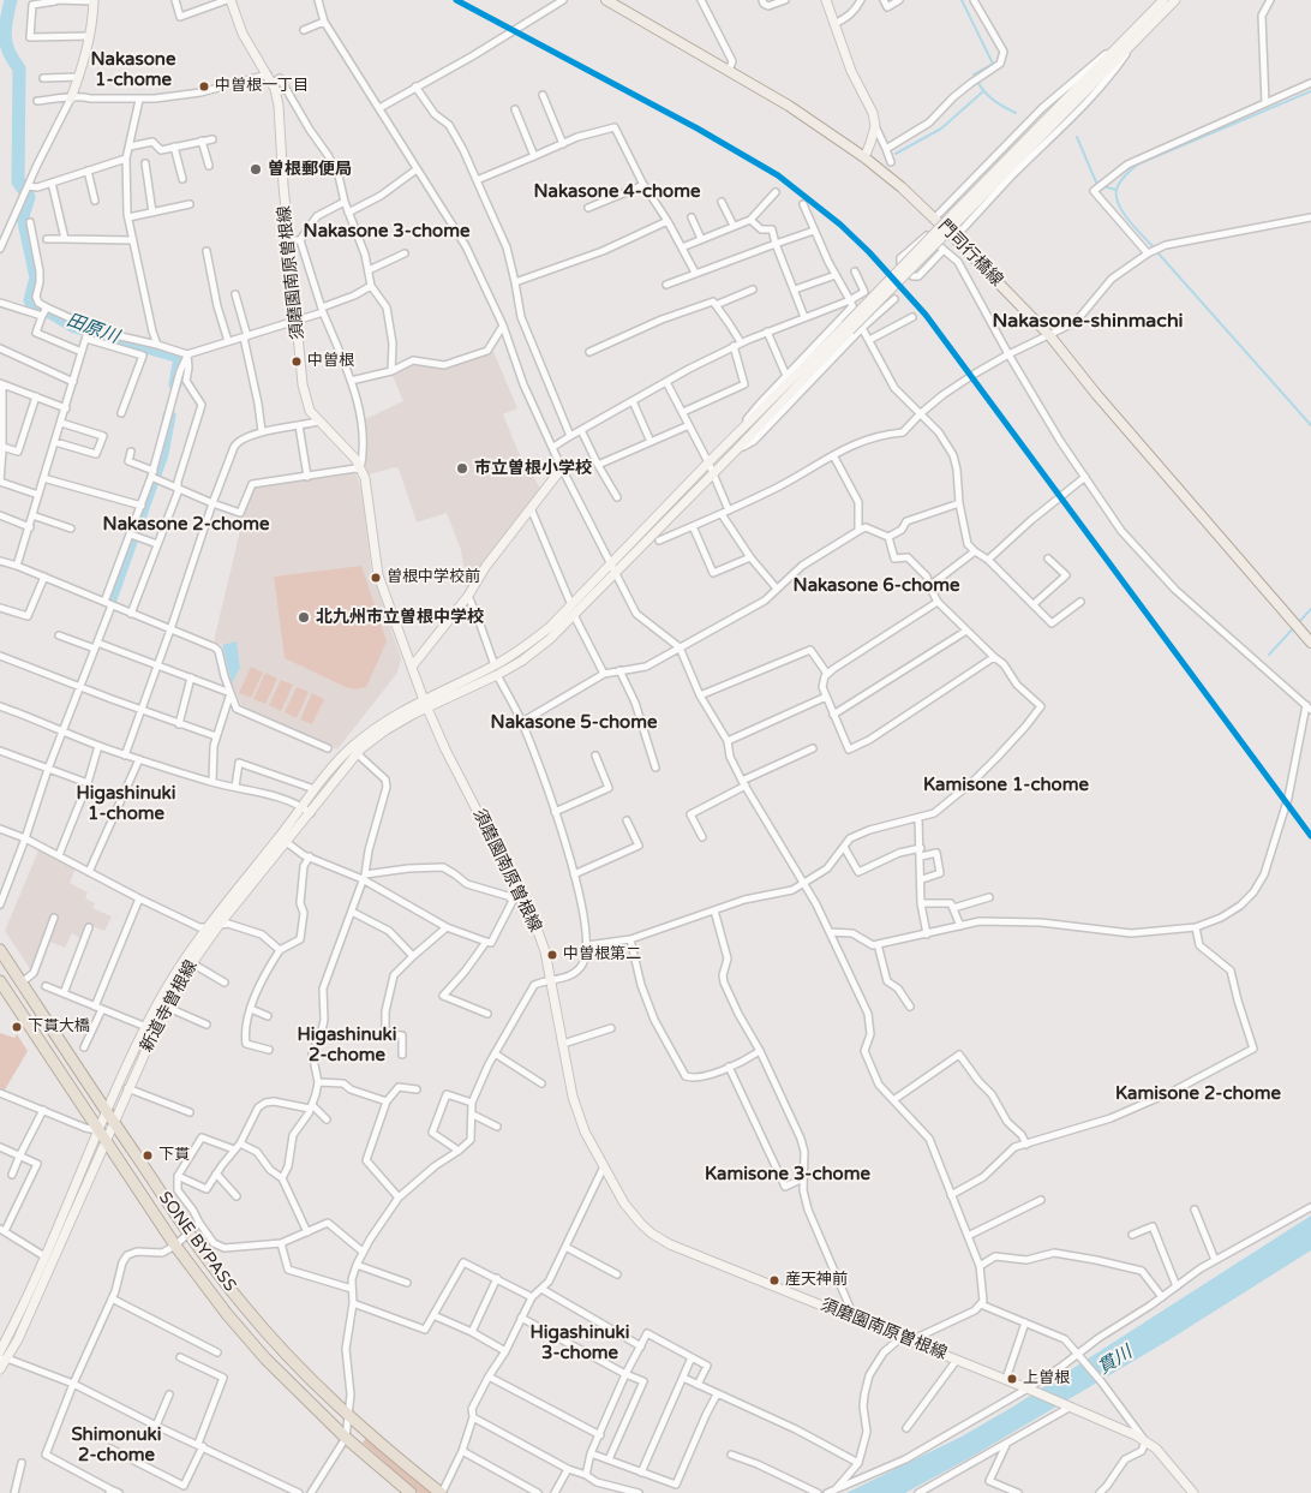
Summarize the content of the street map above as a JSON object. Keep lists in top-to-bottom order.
{
  "streets": {
    "highway": ["SONE BYPASS"],
    "main road": ["門司行橋線", "須磨園南原曽根線", "新道寺曽根線"]
  },
  "crossings": [
    ["須磨園南原曽根線", "新道寺曽根線"],
    ["新道寺曽根線", "SONE BYPASS"]
  ],
  "districts": [
    "Nakasone 1-chome",
    "Nakasone 4-chome",
    "Nakasone 3-chome",
    "Nakasone-shinmachi",
    "Nakasone 2-chome",
    "Nakasone 6-chome",
    "Nakasone 5-chome",
    "Kamisone 1-chome",
    "Higashinuki 1-chome",
    "Higashinuki 2-chome",
    "Kamisone 2-chome",
    "Kamisone 3-chome",
    "Higashinuki 3-chome",
    "Shimonuki 2-chome"
  ],
  "water": ["田原川", "貫川"],
  "places": [
    "中曽根一丁目",
    "曽根郵便局",
    "中曽根",
    "市立曽根小学校",
    "曽根中学校前",
    "北九州市立曽根中学校",
    "中曽根第二",
    "下貫大橋",
    "下貫",
    "産天神前",
    "上曽根"
  ]
}
